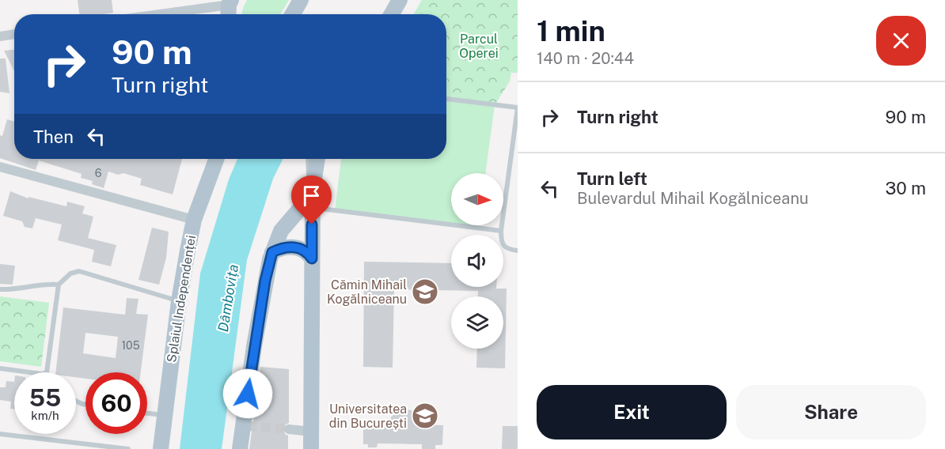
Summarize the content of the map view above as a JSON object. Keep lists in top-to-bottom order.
{
  "streets": {
    "main road": ["Splaiul Independenței"]
  },
  "water": ["Dâmbovița"],
  "parks": ["Parcul Operei"],
  "places": {
    "school or university": ["Cămin Mihail Kogălniceanu", "Universitatea din București"]
  },
  "house_numbers": ["6", "105"],
  "north": "right",
  "page": {
    "heading": ["1 min", "140 m · 20:44"],
    "turn": ["90 m", "Turn right"],
    "list": [
      {
        "name": "Turn right",
        "value": "90 m"
      },
      {
        "name": "Turn left",
        "note": "Bulevardul Mihail Kogălniceanu",
        "value": "30 m"
      }
    ],
    "then": "Then",
    "speed": "55 km/h",
    "limit": "60",
    "buttons": ["Exit", "Share"]
  }
}
